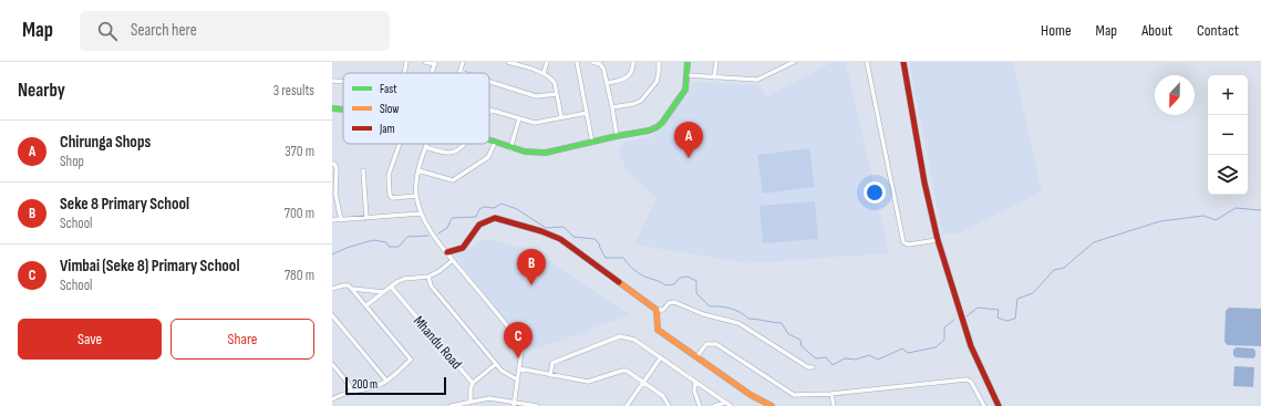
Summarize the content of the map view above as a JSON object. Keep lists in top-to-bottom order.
{
  "streets": {
    "street": ["Mhandu Road"]
  },
  "legend": ["Fast", "Slow", "Jam"],
  "scale_bar": "200 m",
  "north": "bottom",
  "page": {
    "header": "Map",
    "search": "Search here",
    "nav": [
      "Home",
      "Map",
      "About",
      "Contact"
    ],
    "heading": ["Nearby", "3 results"],
    "map_buttons": ["+", "−"],
    "list": [
      {
        "mark": "A",
        "name": "Chirunga Shops",
        "note": "Shop",
        "value": "370 m"
      },
      {
        "mark": "B",
        "name": "Seke 8 Primary School",
        "note": "School",
        "value": "700 m"
      },
      {
        "mark": "C",
        "name": "Vimbai (Seke 8) Primary School",
        "note": "School",
        "value": "780 m"
      }
    ],
    "pins": ["A", "B", "C"],
    "buttons": ["Save", "Share"],
    "scale": "200 m"
  }
}
